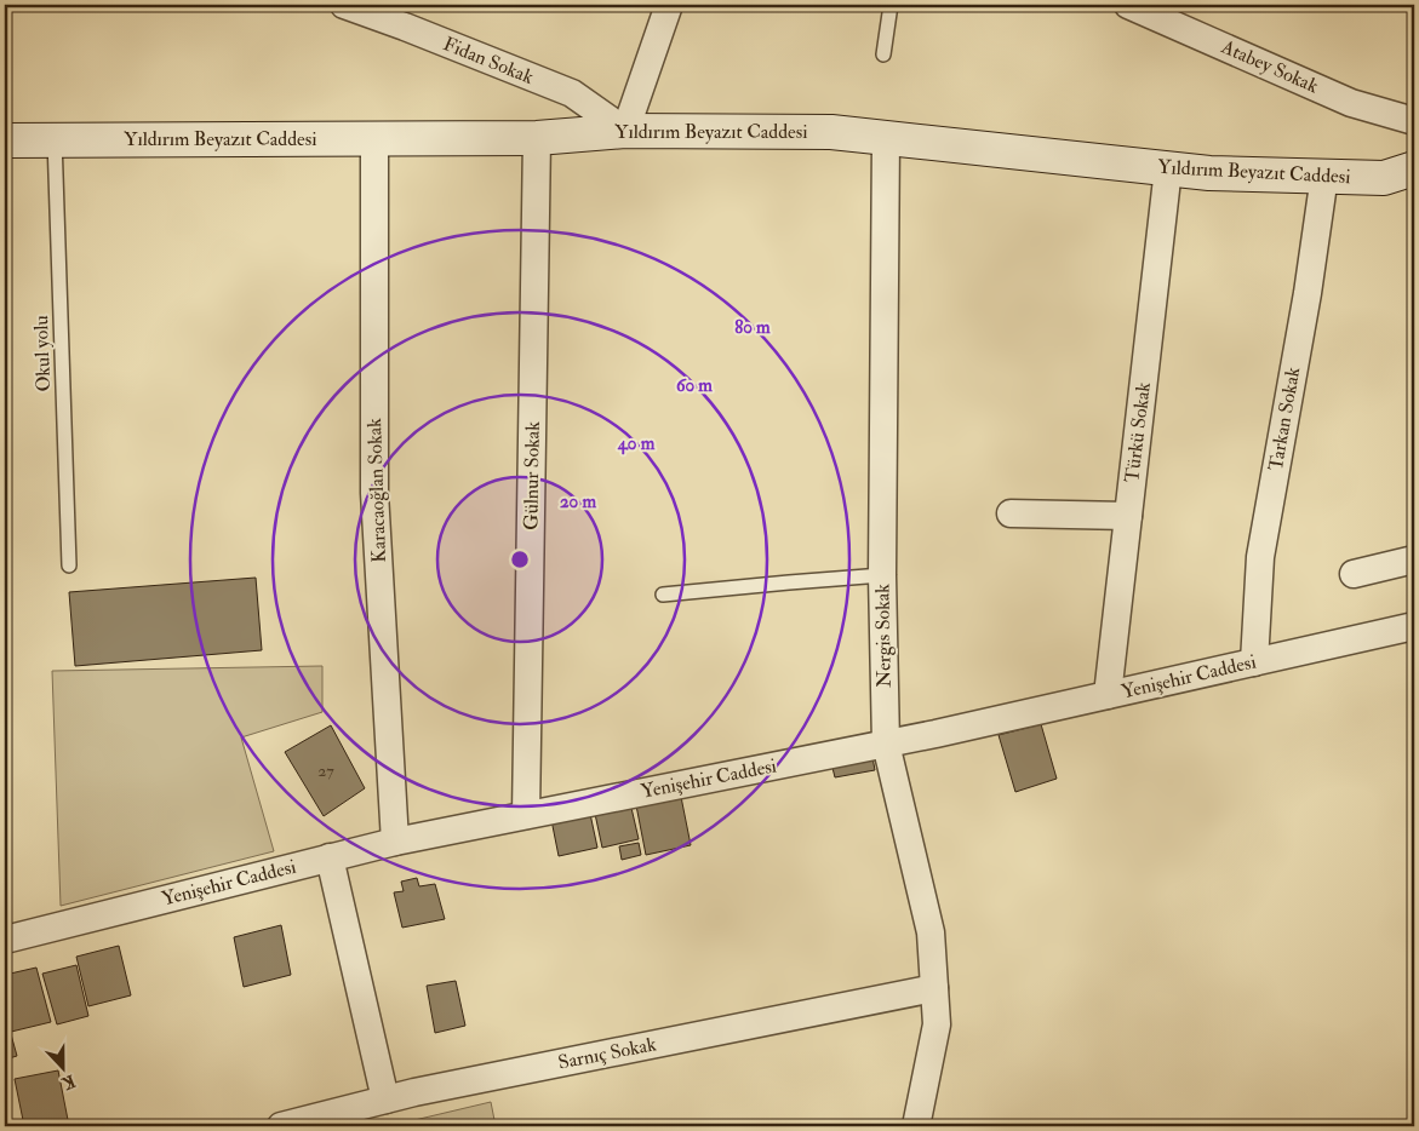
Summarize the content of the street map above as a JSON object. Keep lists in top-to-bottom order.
{
  "streets": {
    "street": [
      "Fidan Sokak",
      "Atabey Sokak",
      "Yıldırım Beyazıt Caddesi",
      "Tarkan Sokak",
      "Türkü Sokak",
      "Gülnur Sokak",
      "Karacaoğlan Sokak",
      "Nergis Sokak",
      "Yenişehir Caddesi",
      "Sarnıç Sokak"
    ],
    "lane": ["Okul yolu"]
  },
  "crossings": [
    ["Fidan Sokak", "Yıldırım Beyazıt Caddesi"],
    ["Yıldırım Beyazıt Caddesi", "Okul yolu"],
    ["Yıldırım Beyazıt Caddesi", "Tarkan Sokak"],
    ["Yıldırım Beyazıt Caddesi", "Türkü Sokak"],
    ["Yıldırım Beyazıt Caddesi", "Gülnur Sokak"],
    ["Yıldırım Beyazıt Caddesi", "Karacaoğlan Sokak"],
    ["Yıldırım Beyazıt Caddesi", "Nergis Sokak"],
    ["Tarkan Sokak", "Yenişehir Caddesi"],
    ["Türkü Sokak", "Yenişehir Caddesi"],
    ["Gülnur Sokak", "Yenişehir Caddesi"],
    ["Karacaoğlan Sokak", "Yenişehir Caddesi"],
    ["Nergis Sokak", "Yenişehir Caddesi"],
    ["Nergis Sokak", "Sarnıç Sokak"]
  ],
  "house_numbers": ["27"],
  "north": "bottom",
  "rings": [
    "80 m",
    "60 m",
    "40 m",
    "20 m"
  ]
}
